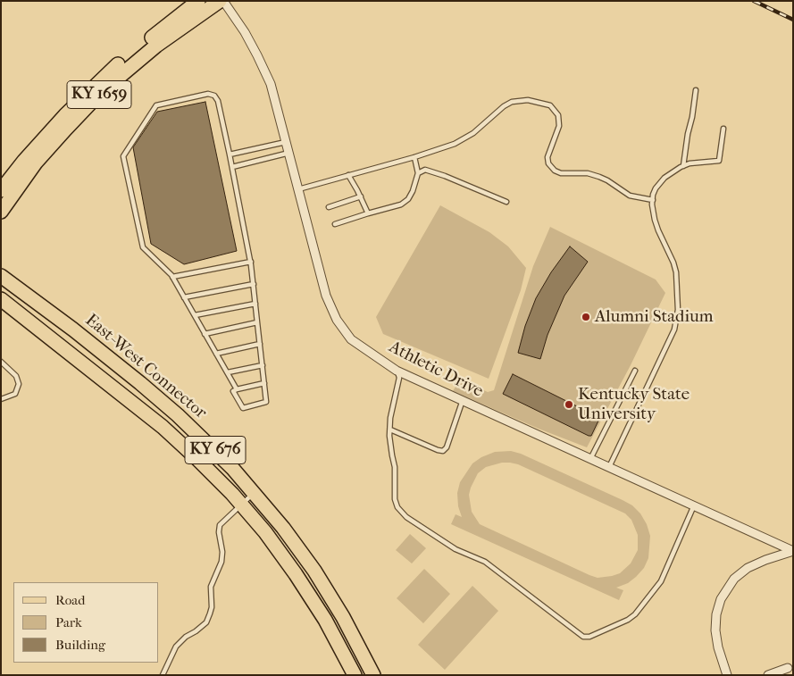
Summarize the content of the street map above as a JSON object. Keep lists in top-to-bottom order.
{
  "streets": {
    "main road": ["KY 1659", "East-West Connector", "KY 676"],
    "street": ["Athletic Drive"]
  },
  "places": ["Alumni Stadium", "Kentucky State University"],
  "legend": ["Road", "Park", "Building"]
}
